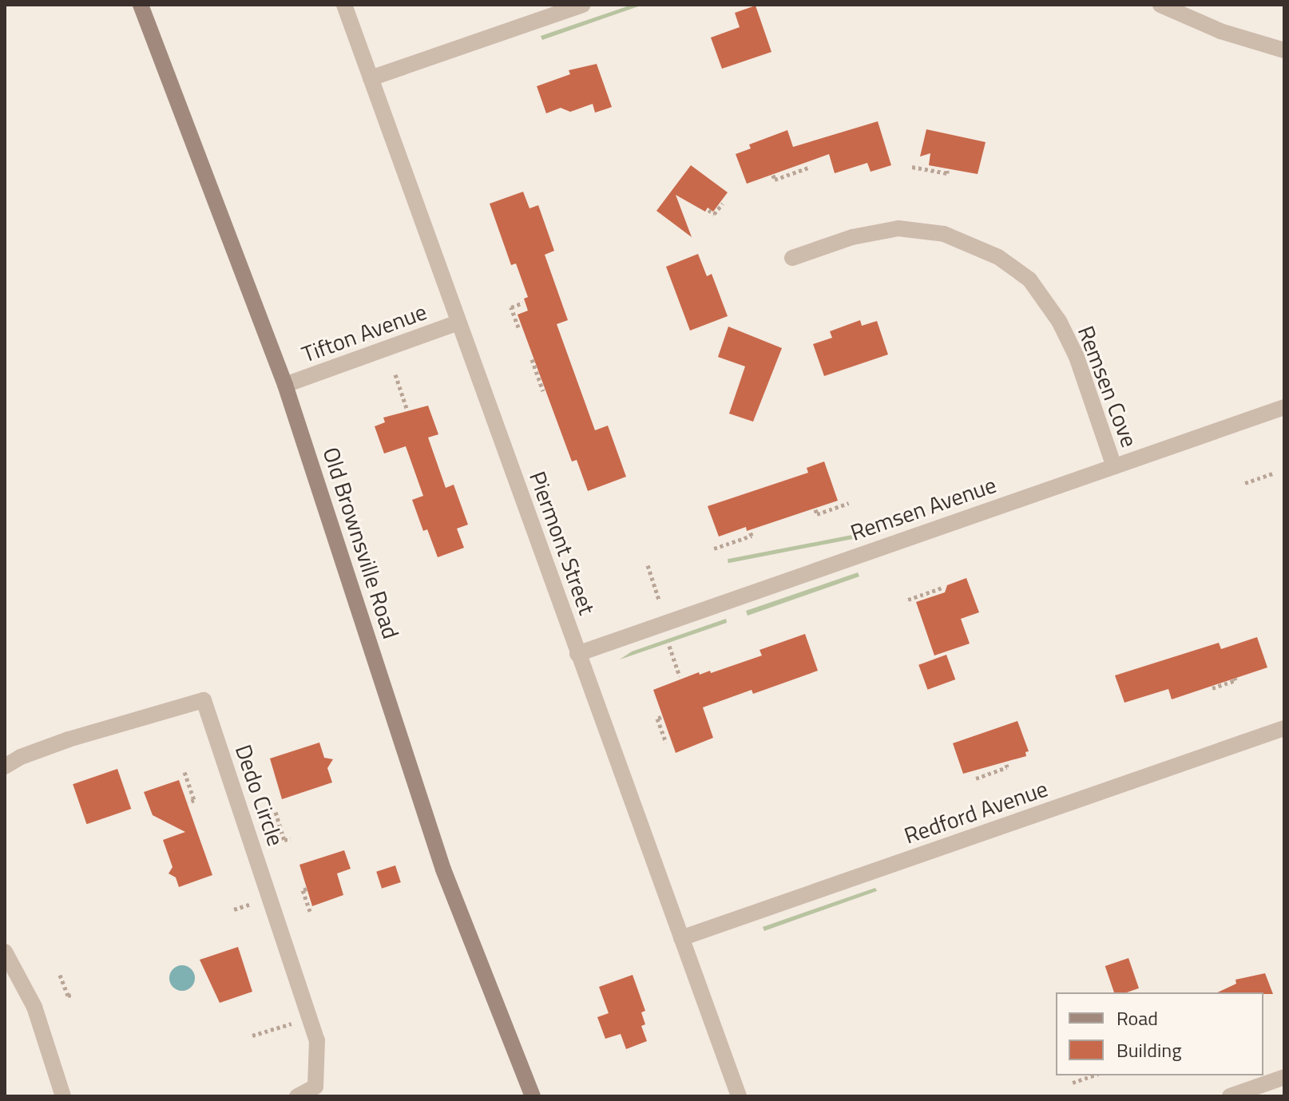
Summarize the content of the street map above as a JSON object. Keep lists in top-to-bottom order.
{
  "streets": {
    "street": [
      "Tifton Avenue",
      "Remsen Cove",
      "Remsen Avenue",
      "Old Brownsville Road",
      "Piermont Street",
      "Dedo Circle",
      "Redford Avenue"
    ]
  },
  "crossings": [
    ["Tifton Avenue", "Old Brownsville Road"],
    ["Tifton Avenue", "Piermont Street"],
    ["Remsen Cove", "Remsen Avenue"],
    ["Remsen Avenue", "Piermont Street"],
    ["Piermont Street", "Redford Avenue"]
  ],
  "legend": ["Road", "Building"]
}
